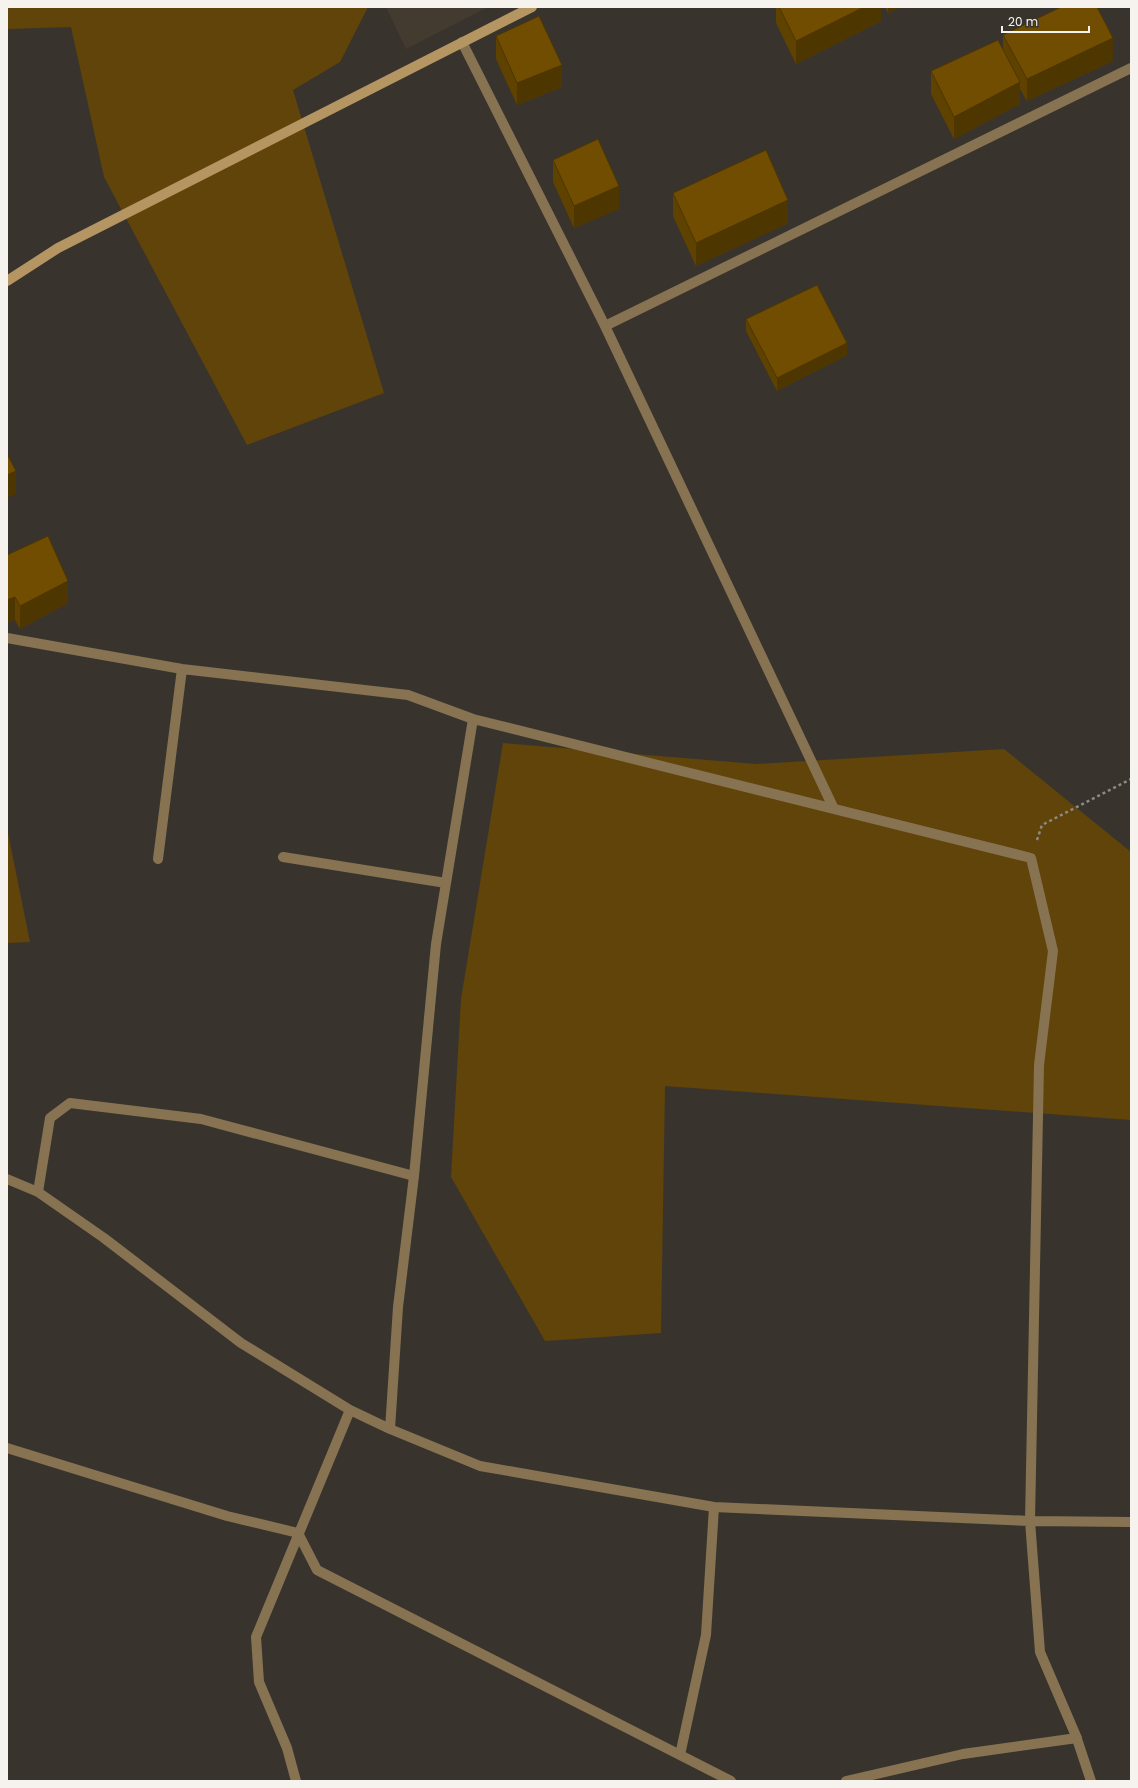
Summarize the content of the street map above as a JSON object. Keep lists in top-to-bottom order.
{
  "scale_bar": "20 m"
}
